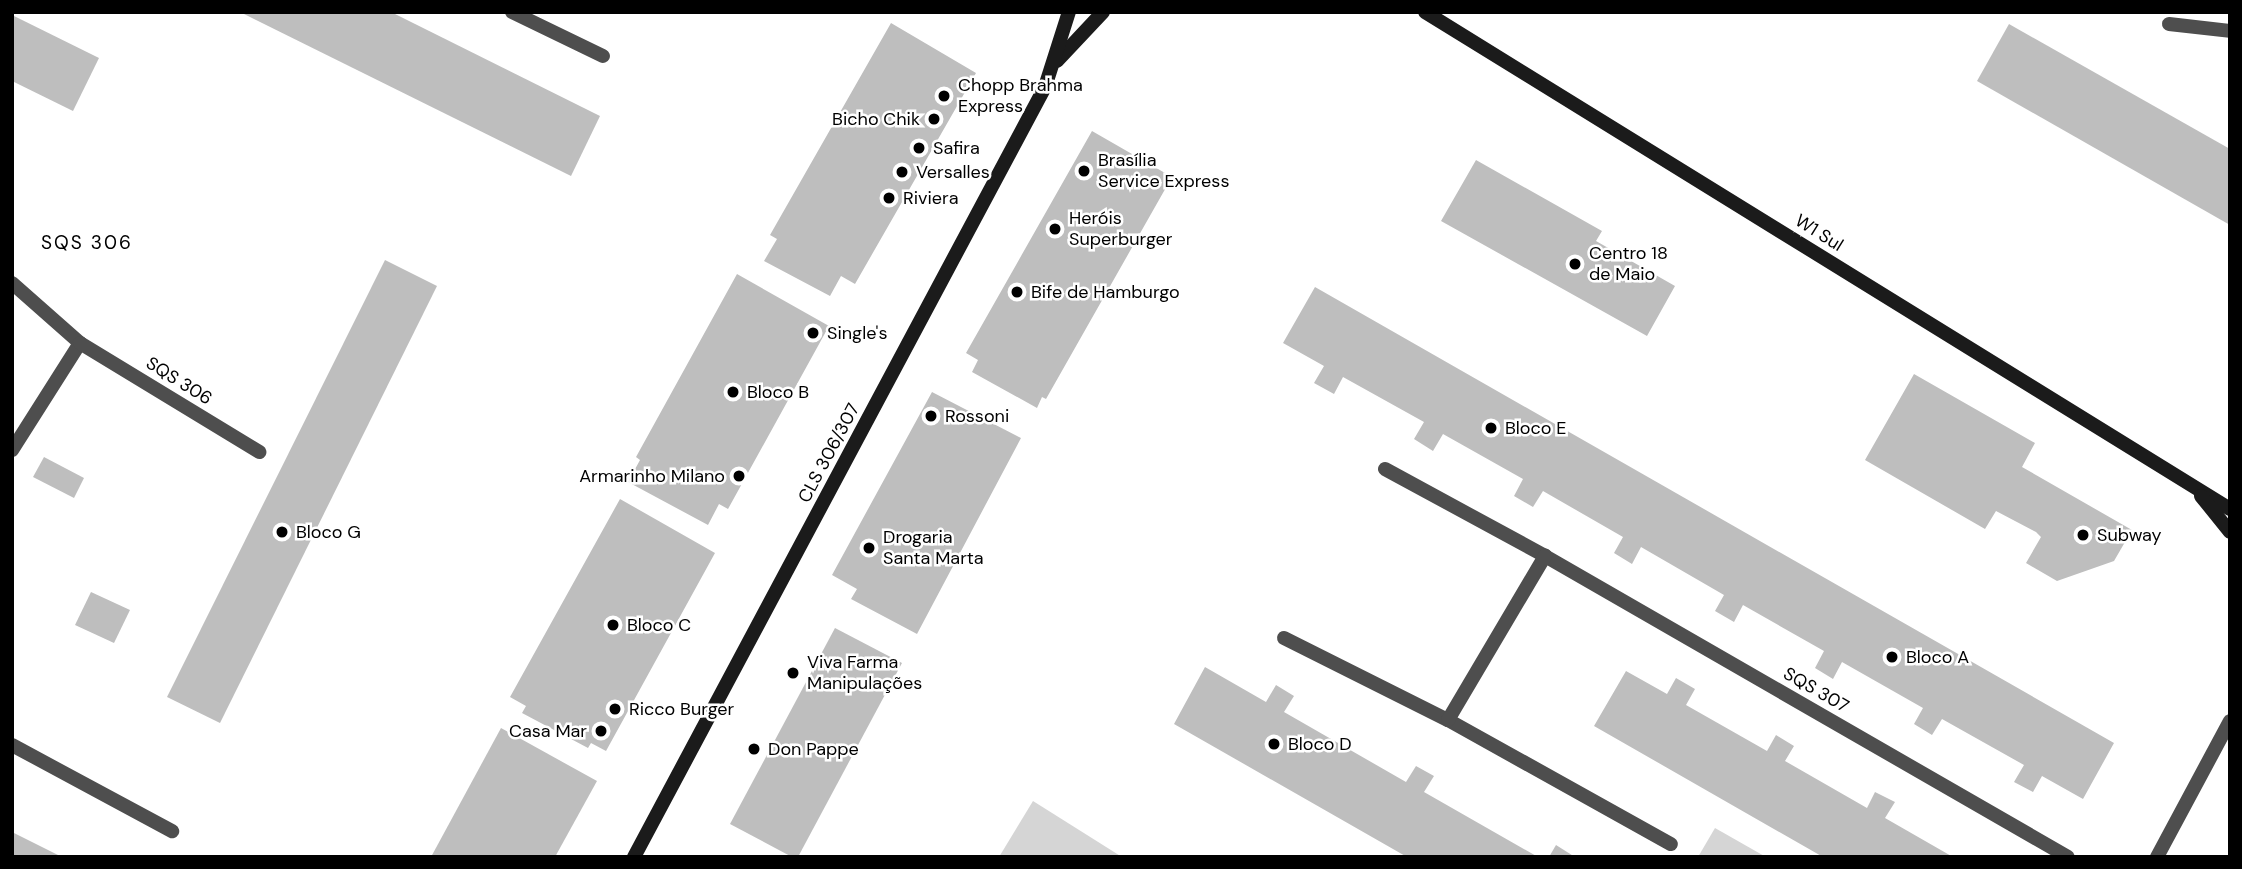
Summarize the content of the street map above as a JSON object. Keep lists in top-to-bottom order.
{
  "streets": {
    "street": [
      "W1 Sul",
      "SQS 306",
      "CLS 306/307",
      "SQS 307"
    ]
  },
  "districts": ["SQS 306"],
  "places": [
    "Chopp Brahma Express",
    "Bicho Chik",
    "Safira",
    "Brasília Service Express",
    "Versalles",
    "Riviera",
    "Heróis Superburger",
    "Centro 18 de Maio",
    "Bife de Hamburgo",
    "Single's",
    "Bloco B",
    "Rossoni",
    "Bloco E",
    "Armarinho Milano",
    "Bloco G",
    "Subway",
    "Drogaria Santa Marta",
    "Bloco C",
    "Bloco A",
    "Viva Farma Manipulações",
    "Ricco Burger",
    "Casa Mar",
    "Bloco D",
    "Don Pappe"
  ]
}
